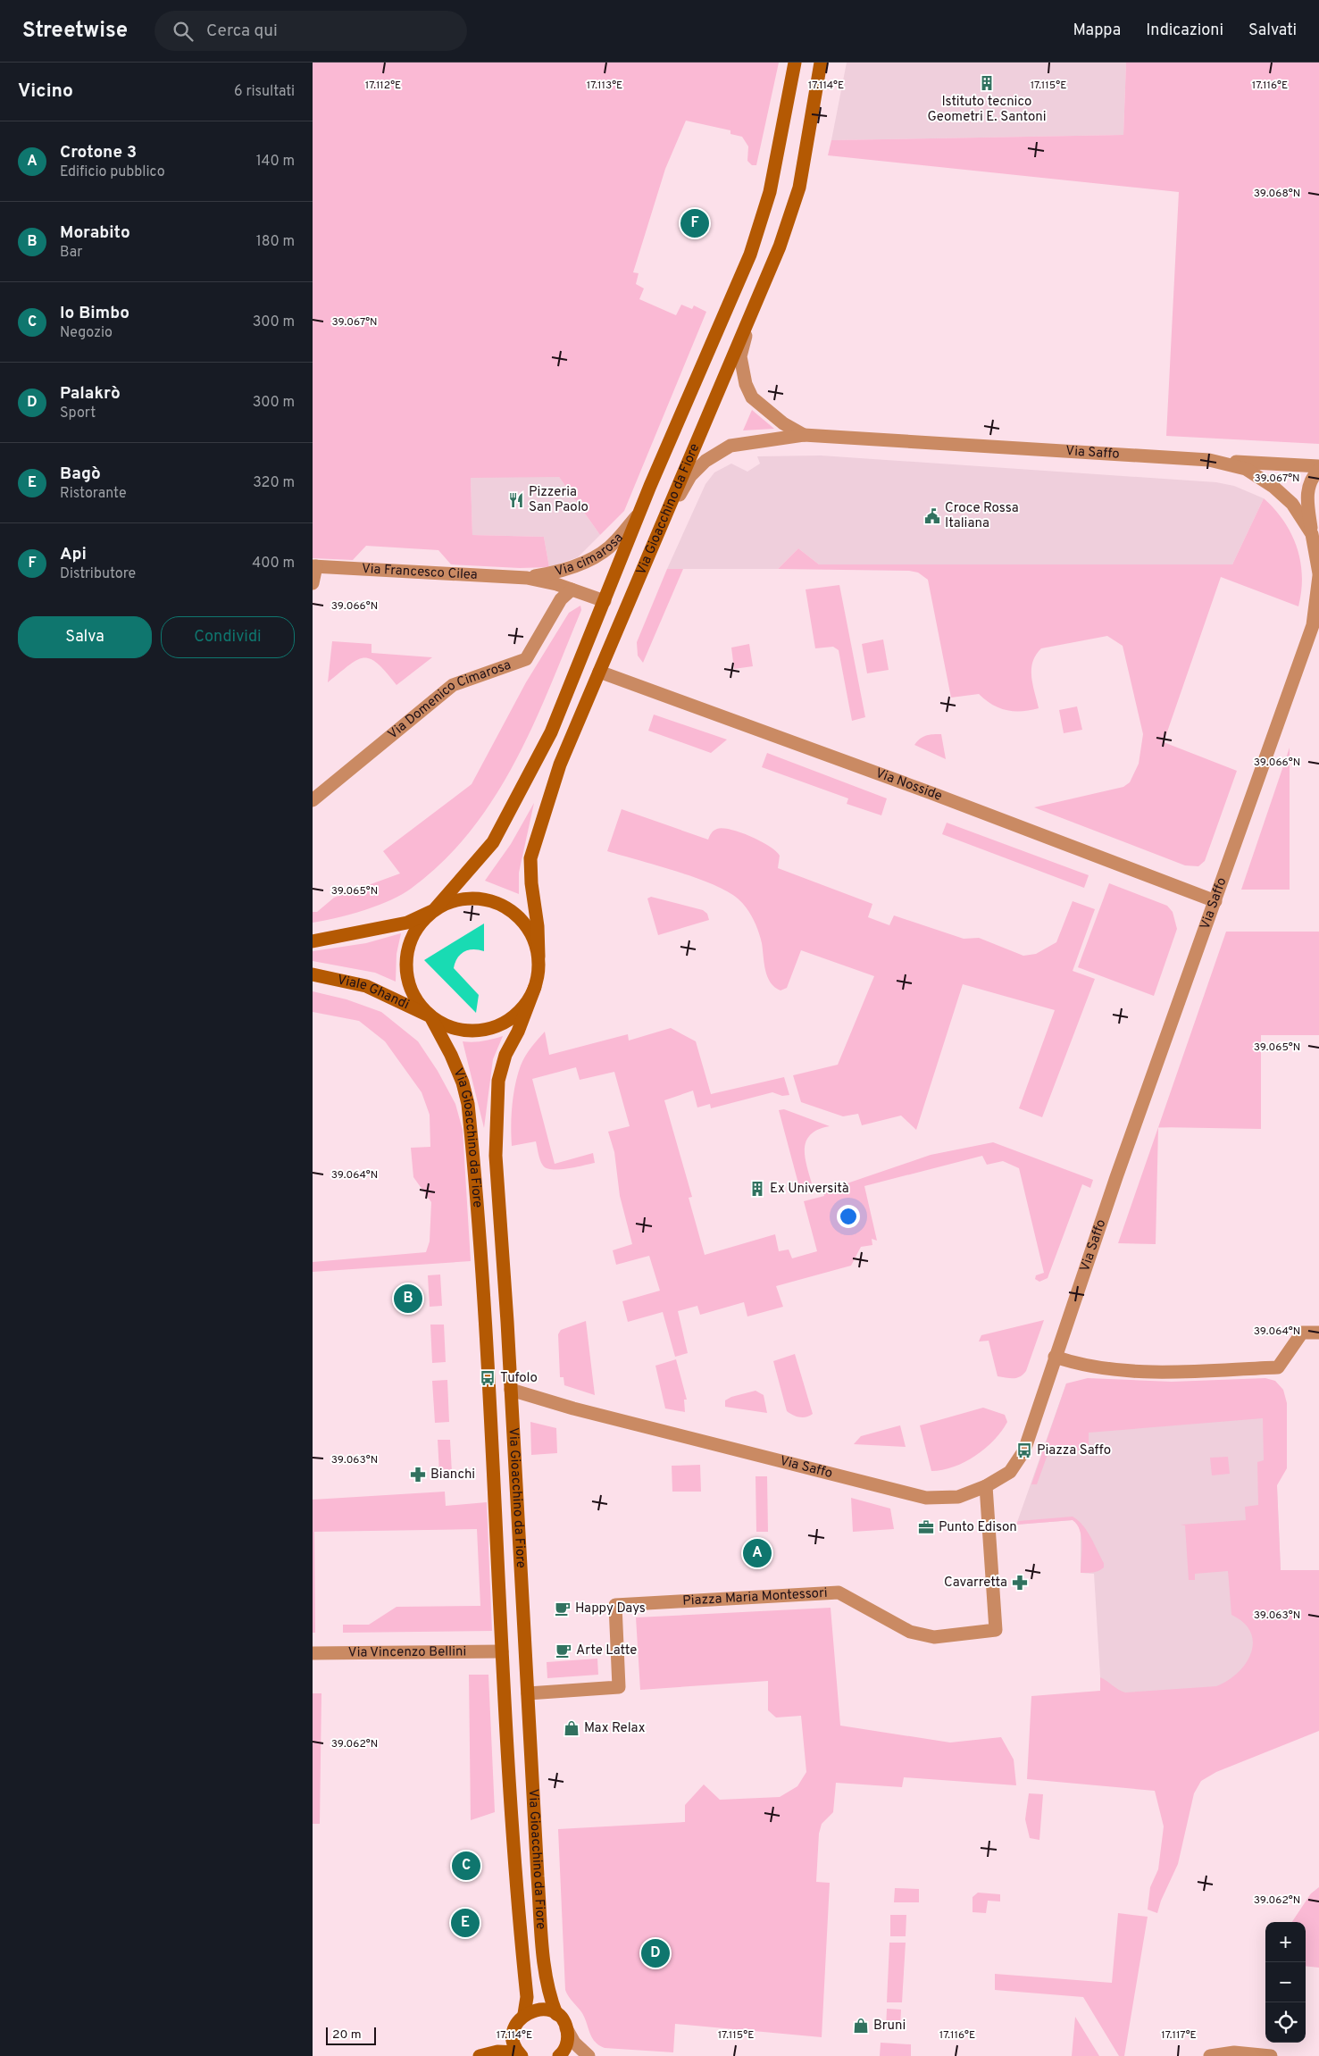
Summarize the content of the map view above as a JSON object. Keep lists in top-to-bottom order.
{
  "streets": {
    "street": [
      "Via Saffo",
      "Via Gioacchino da Fiore",
      "Via cimarosa",
      "Via Francesco Cilea",
      "Via Domenico Cimarosa",
      "Via Nosside",
      "Viale Ghandi",
      "Piazza Maria Montessori",
      "Via Vincenzo Bellini"
    ]
  },
  "crossings": [
    ["Via Saffo", "Via Gioacchino da Fiore"],
    ["Via Saffo", "Via Nosside"],
    ["Via Saffo", "Piazza Maria Montessori"],
    ["Via Gioacchino da Fiore", "Via cimarosa"],
    ["Via Gioacchino da Fiore", "Via Nosside"],
    ["Via Gioacchino da Fiore", "Viale Ghandi"],
    ["Via Gioacchino da Fiore", "Piazza Maria Montessori"],
    ["Via Gioacchino da Fiore", "Via Vincenzo Bellini"],
    ["Via cimarosa", "Via Francesco Cilea"]
  ],
  "places": {
    "building": ["Istituto tecnico Geometri E. Santoni", "Ex Università"],
    "restaurant": ["Pizzeria San Paolo"],
    "public building": ["Croce Rossa Italiana"],
    "bus stop": ["Tufolo", "Piazza Saffo"],
    "pharmacy": ["Bianchi", "Cavarretta"],
    "office": ["Punto Edison"],
    "cafe": ["Happy Days", "Arte Latte"],
    "shop": ["Max Relax", "Bruni"]
  },
  "scale_bar": "20 m",
  "page": {
    "header": "Streetwise",
    "search": "Cerca qui",
    "nav": ["Mappa", "Indicazioni", "Salvati"],
    "heading": ["Vicino", "6 risultati"],
    "list": [
      {
        "mark": "A",
        "name": "Crotone 3",
        "note": "Edificio pubblico",
        "value": "140 m"
      },
      {
        "mark": "B",
        "name": "Morabito",
        "note": "Bar",
        "value": "180 m"
      },
      {
        "mark": "C",
        "name": "Io Bimbo",
        "note": "Negozio",
        "value": "300 m"
      },
      {
        "mark": "D",
        "name": "Palakrò",
        "note": "Sport",
        "value": "300 m"
      },
      {
        "mark": "E",
        "name": "Bagò",
        "note": "Ristorante",
        "value": "320 m"
      },
      {
        "mark": "F",
        "name": "Api",
        "note": "Distributore",
        "value": "400 m"
      }
    ],
    "pins": [
      "F",
      "B",
      "A",
      "C",
      "E",
      "D"
    ],
    "buttons": ["Salva", "Condividi"],
    "map_buttons": ["+", "−"],
    "scale": "20 m"
  },
  "coordinates": [
    "17.112°E",
    "17.113°E",
    "17.114°E",
    "17.115°E",
    "17.116°E",
    "39.068°N",
    "39.067°N",
    "39.066°N",
    "39.065°N",
    "39.064°N",
    "39.063°N",
    "39.062°N",
    "17.117°E"
  ]
}
